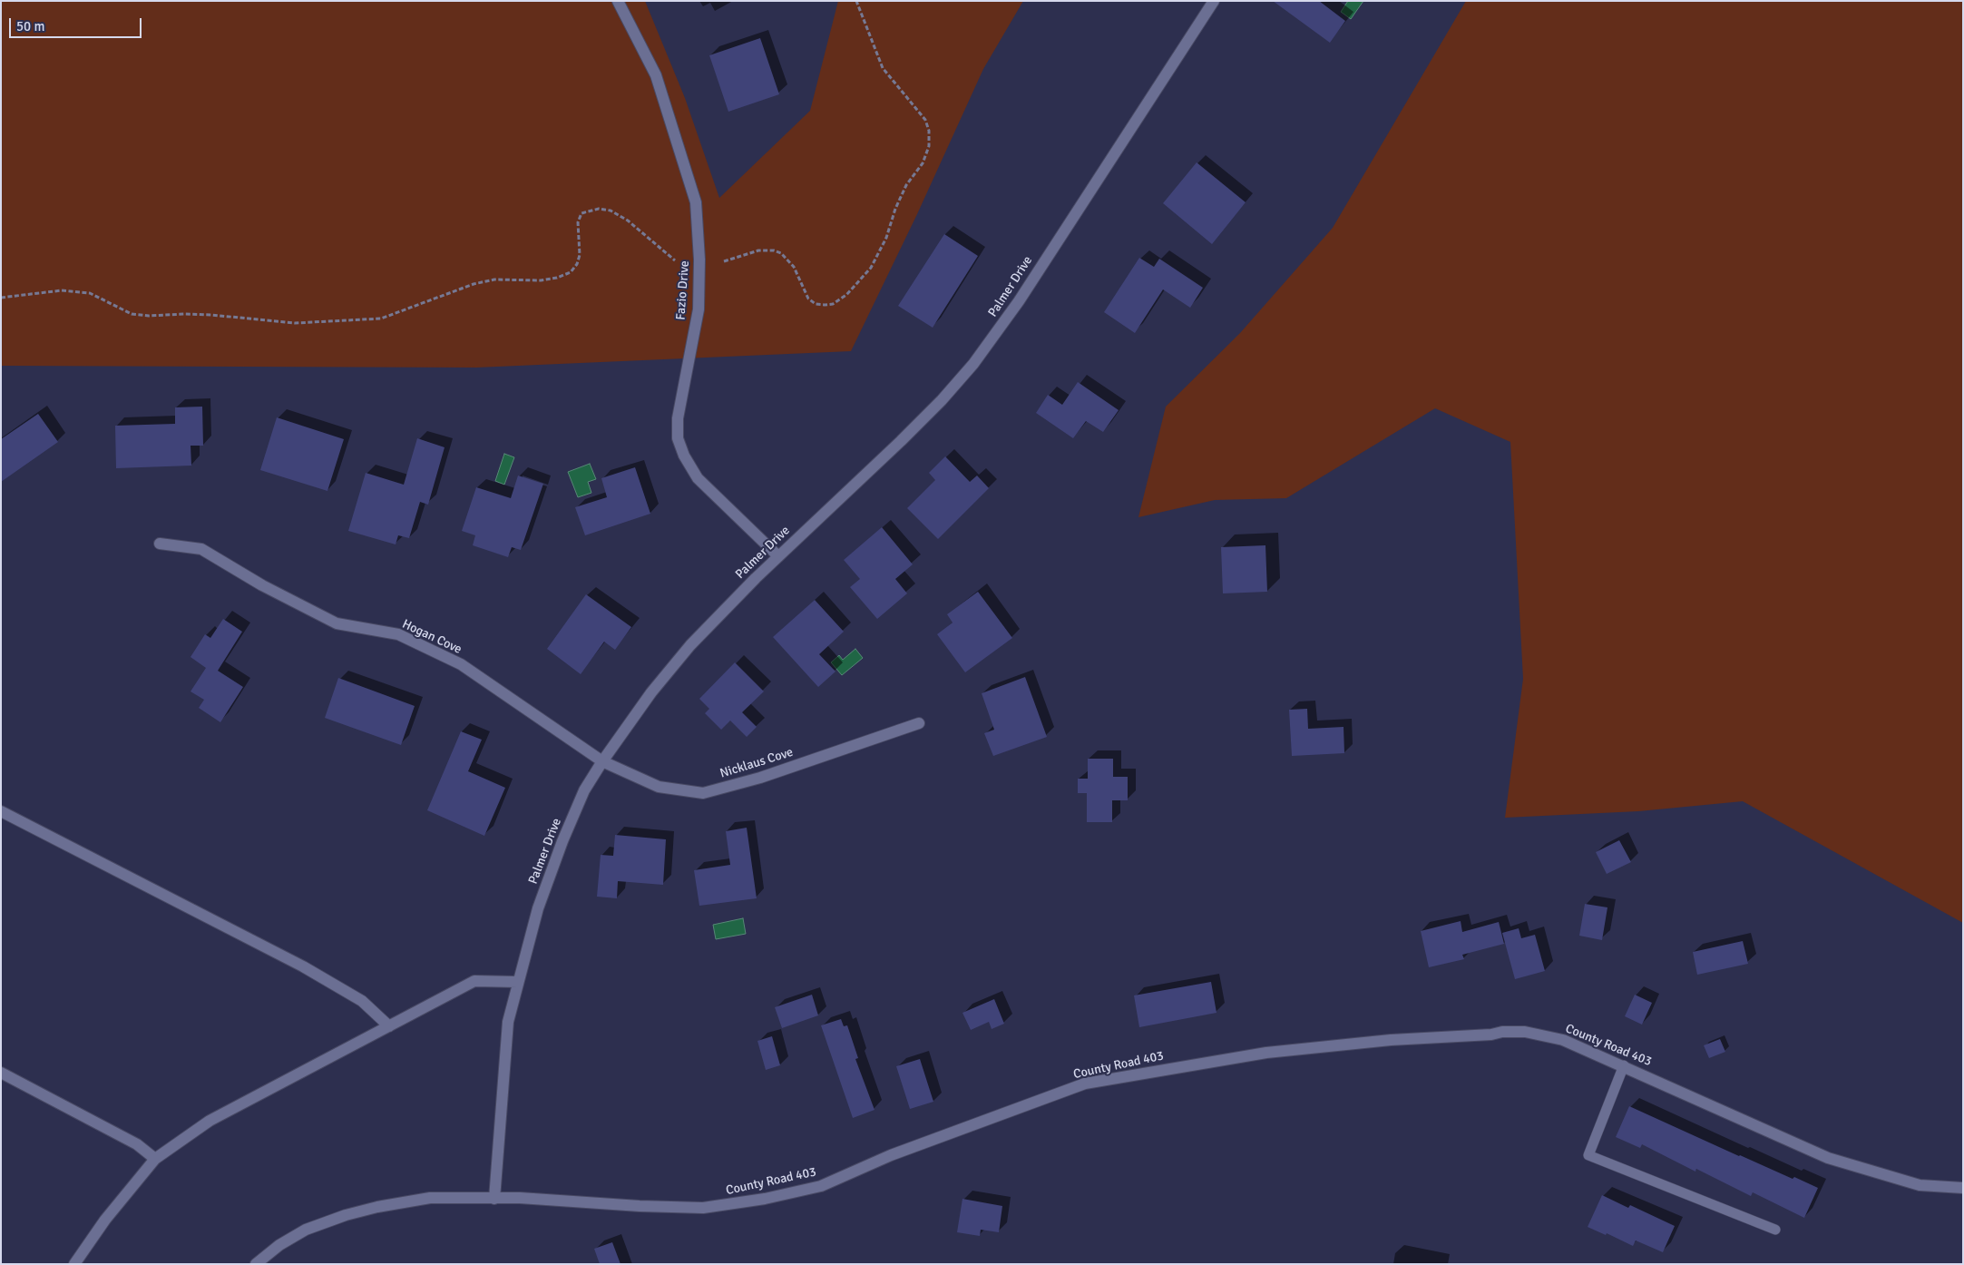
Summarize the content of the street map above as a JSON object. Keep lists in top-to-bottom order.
{
  "streets": {
    "street": [
      "Palmer Drive",
      "Fazio Drive",
      "Hogan Cove",
      "Nicklaus Cove",
      "County Road 403"
    ]
  },
  "crossings": [
    ["Palmer Drive", "Fazio Drive"],
    ["Palmer Drive", "Hogan Cove"],
    ["Palmer Drive", "Nicklaus Cove"],
    ["Palmer Drive", "County Road 403"],
    ["Hogan Cove", "Nicklaus Cove"]
  ],
  "scale_bar": "50 m"
}
